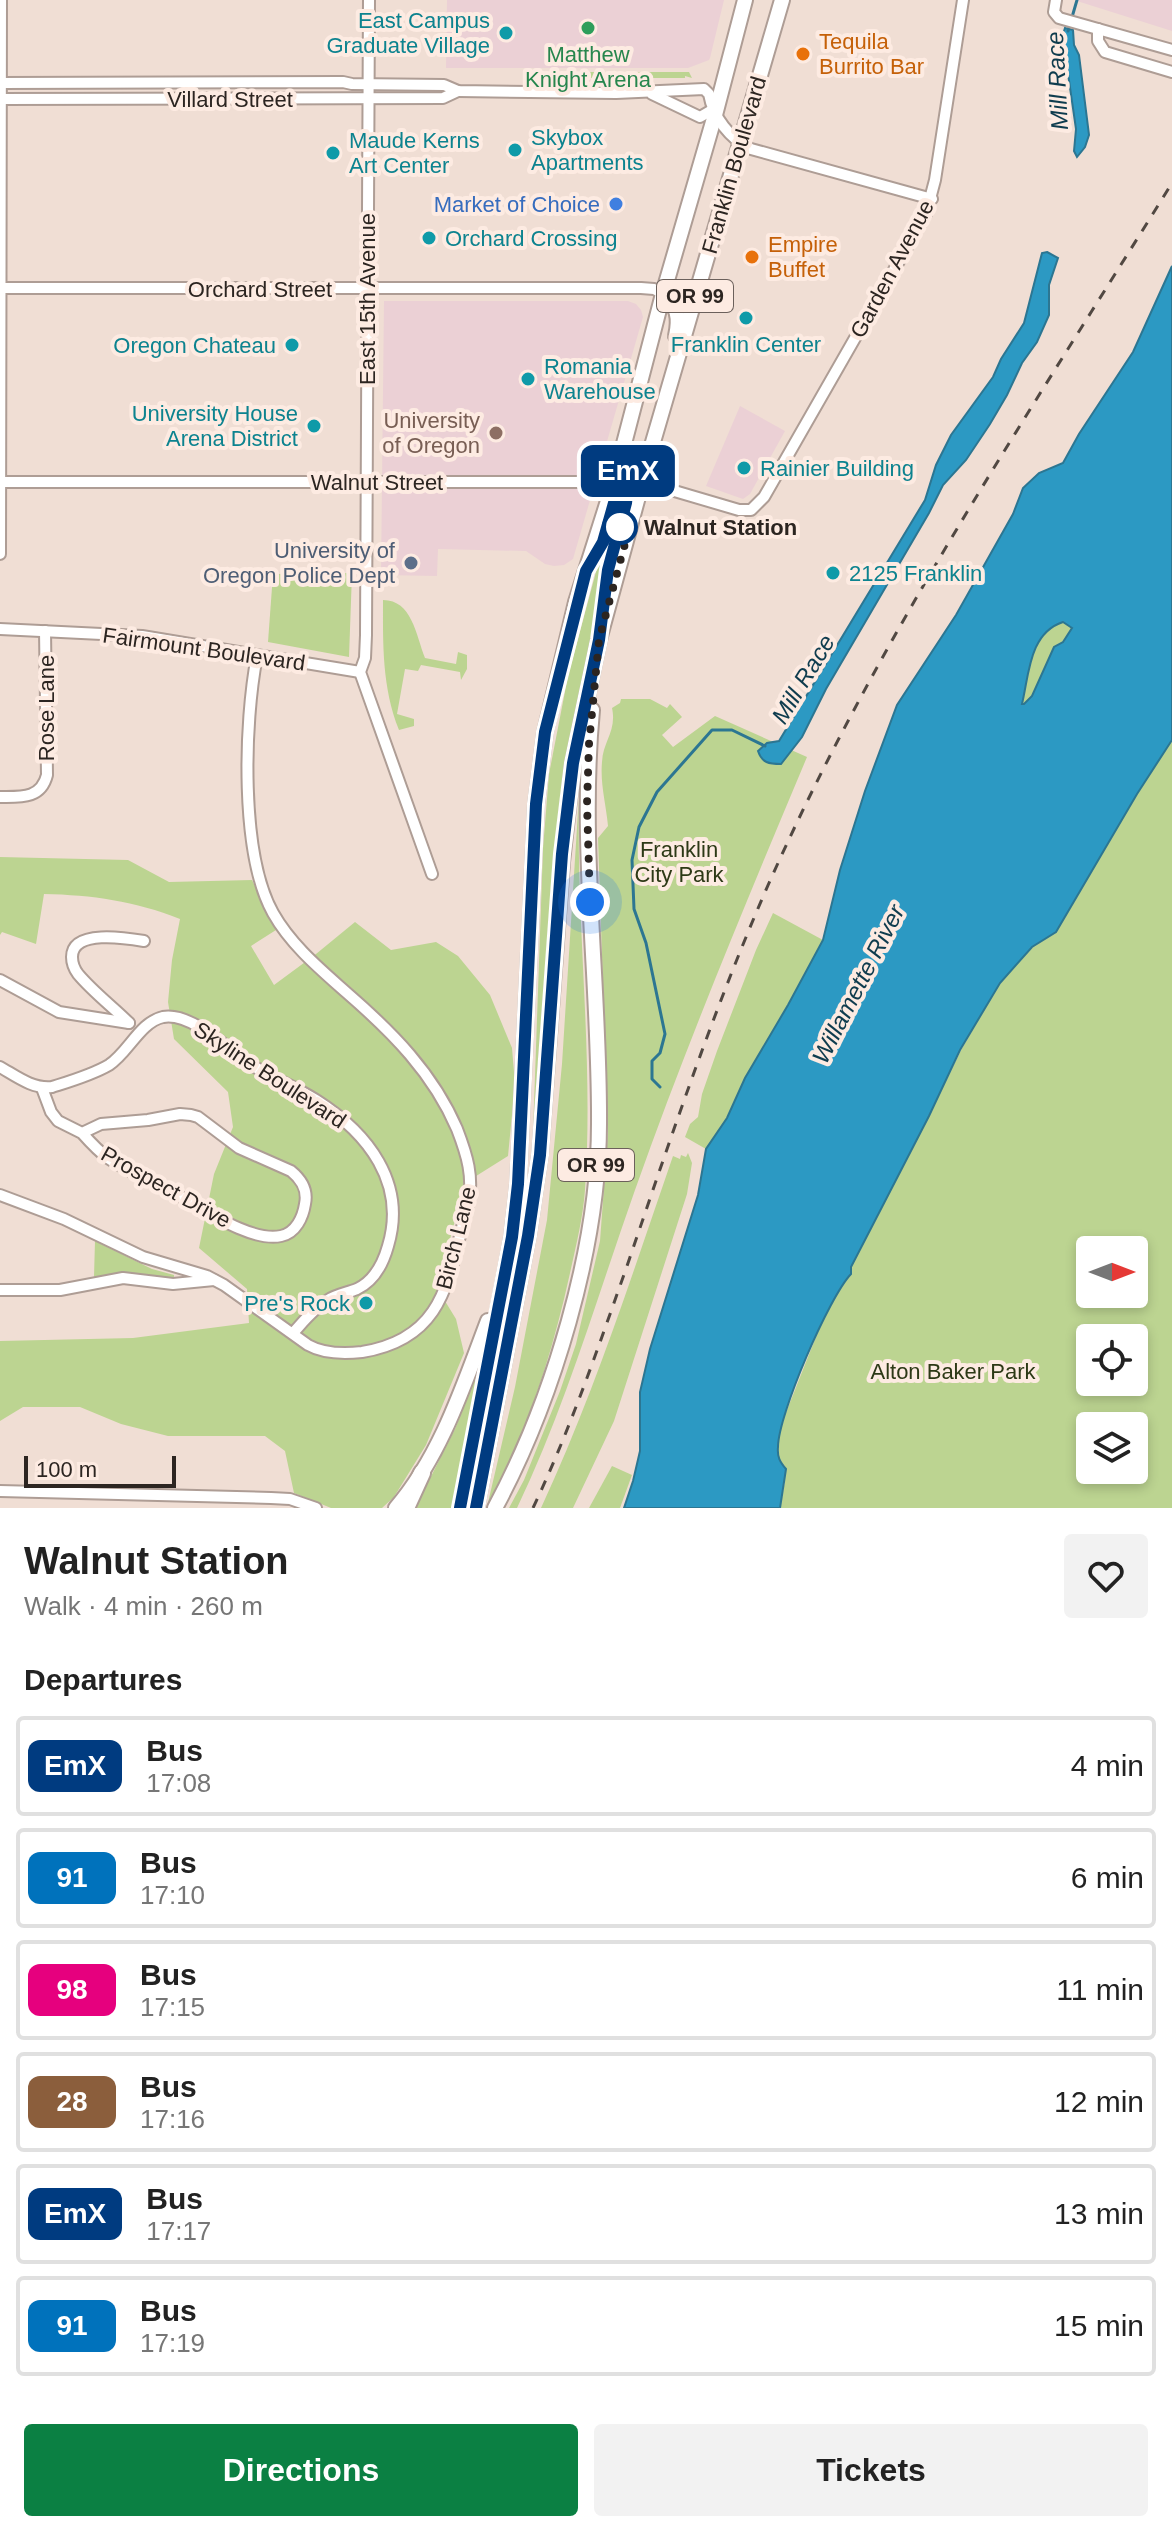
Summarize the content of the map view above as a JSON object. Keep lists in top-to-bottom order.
{
  "streets": {
    "main road": ["Franklin Boulevard", "OR 99"],
    "street": [
      "Villard Street",
      "Garden Avenue",
      "Orchard Street",
      "East 15th Avenue",
      "Walnut Street",
      "Fairmount Boulevard",
      "Rose Lane",
      "Skyline Boulevard",
      "Prospect Drive",
      "Birch Lane"
    ]
  },
  "crossings": [
    ["Villard Street", "Franklin Boulevard"],
    ["Villard Street", "East 15th Avenue"],
    ["Franklin Boulevard", "Orchard Street"],
    ["Franklin Boulevard", "OR 99"],
    ["Franklin Boulevard", "Walnut Street"],
    ["Garden Avenue", "Walnut Street"],
    ["Orchard Street", "East 15th Avenue"],
    ["East 15th Avenue", "Walnut Street"],
    ["East 15th Avenue", "Fairmount Boulevard"],
    ["Fairmount Boulevard", "Rose Lane"],
    ["Fairmount Boulevard", "Birch Lane"],
    ["Skyline Boulevard", "Birch Lane"]
  ],
  "water": ["Mill Race", "Willamette River"],
  "parks": ["Franklin City Park", "Alton Baker Park"],
  "places": [
    "Matthew Knight Arena",
    "East Campus Graduate Village",
    "Tequila Burrito Bar",
    "Skybox Apartments",
    "Maude Kerns Art Center",
    "Market of Choice",
    "Orchard Crossing",
    "Empire Buffet",
    "Franklin Center",
    "Oregon Chateau",
    "Romania Warehouse",
    "University House Arena District",
    "University of Oregon",
    "Rainier Building",
    "Walnut Station",
    "University of Oregon Police Dept",
    "2125 Franklin",
    "Pre's Rock"
  ],
  "lines": ["bus line EmX"],
  "scale_bar": "100 m",
  "north": "right",
  "page": {
    "on_map": "EmX",
    "scale": "100 m",
    "heading": [
      ["Walnut Station", "Walk · 4 min · 260 m"],
      "Departures"
    ],
    "list": [
      {
        "mark": "EmX",
        "name": "Bus",
        "note": "17:08",
        "value": "4 min"
      },
      {
        "mark": "91",
        "name": "Bus",
        "note": "17:10",
        "value": "6 min"
      },
      {
        "mark": "98",
        "name": "Bus",
        "note": "17:15",
        "value": "11 min"
      },
      {
        "mark": "28",
        "name": "Bus",
        "note": "17:16",
        "value": "12 min"
      },
      {
        "mark": "EmX",
        "name": "Bus",
        "note": "17:17",
        "value": "13 min"
      },
      {
        "mark": "91",
        "name": "Bus",
        "note": "17:19",
        "value": "15 min"
      }
    ],
    "buttons": ["Directions", "Tickets"]
  }
}
